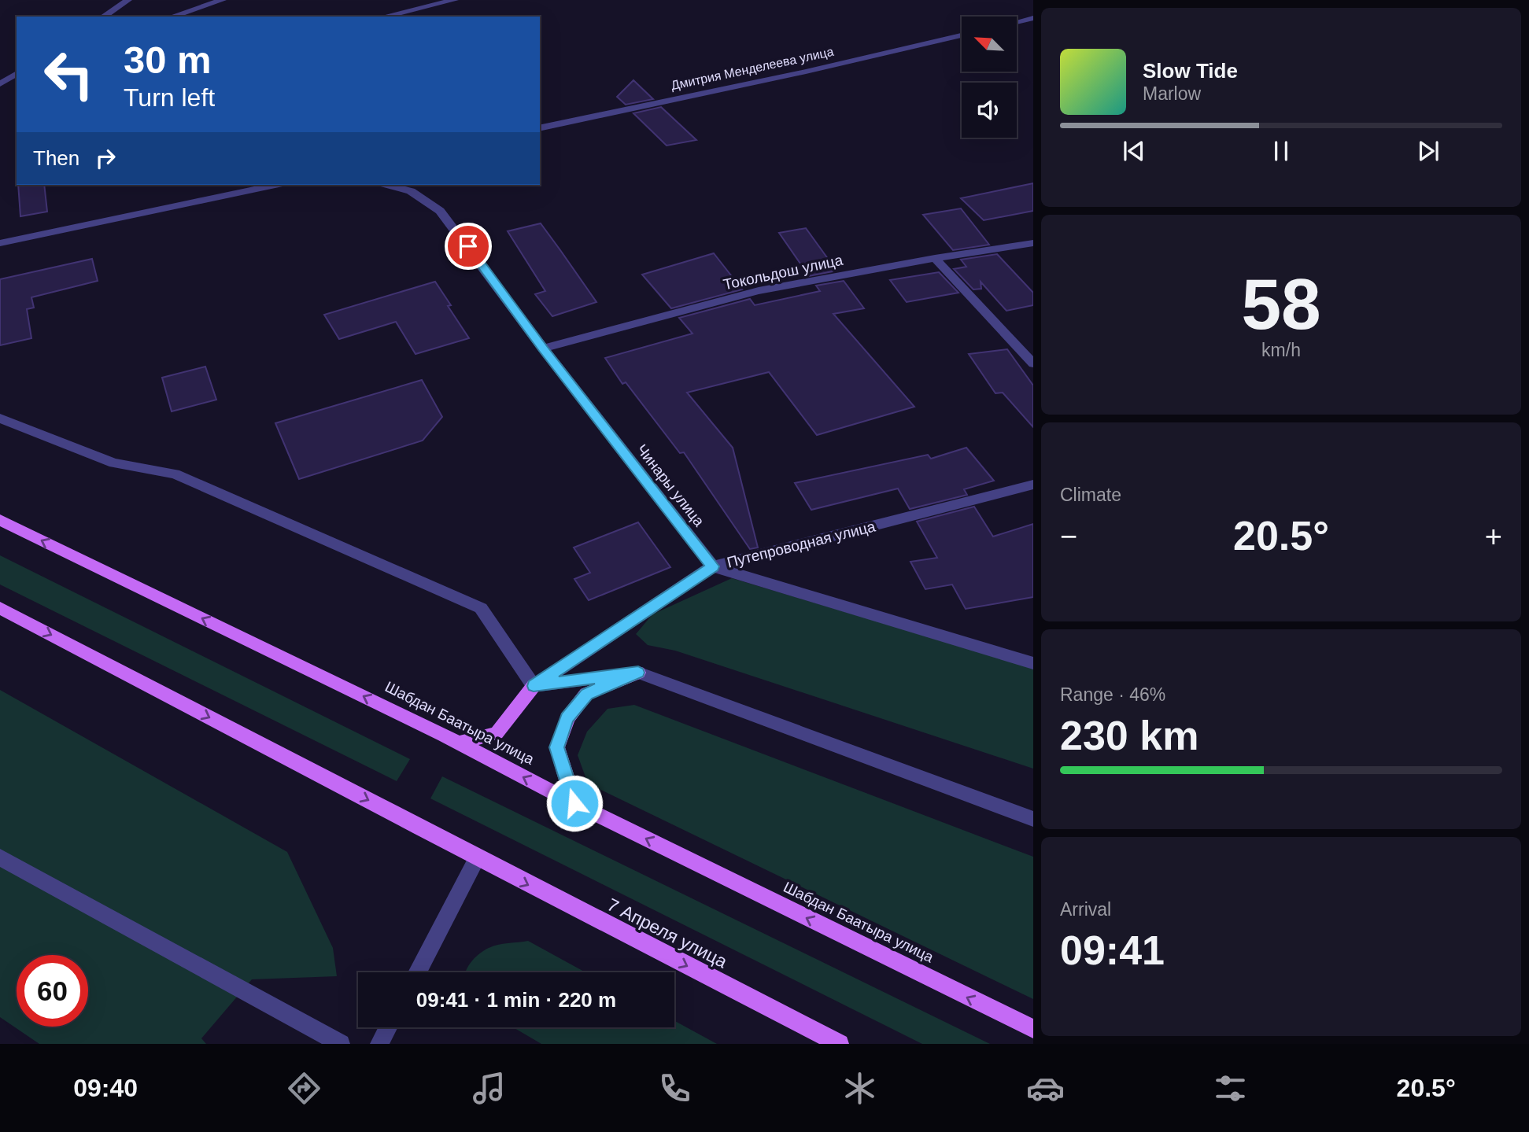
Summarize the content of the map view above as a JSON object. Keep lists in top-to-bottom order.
{
  "streets": {
    "main road": ["Шабдан Баатыра улица", "7 Апреля улица"],
    "street": [
      "Дмитрия Менделеева улица",
      "Токольдош улица",
      "Чинары улица",
      "Путепроводная улица"
    ]
  },
  "crossings": [
    ["Токольдош улица", "Чинары улица"],
    ["Чинары улица", "Путепроводная улица"]
  ],
  "one_way": ["7 Апреля улица"],
  "north": "top left",
  "page": {
    "turn": ["30 m", "Turn left"],
    "song": ["Slow Tide", "Marlow"],
    "then": "Then",
    "tile": [
      ["58", "km/h"],
      "Climate",
      ["Range · 46%", "230 km"],
      ["Arrival", "09:41"]
    ],
    "heat": ["−", "20.5°", "+"],
    "limit": "60",
    "trip": "09:41 · 1 min · 220 m",
    "tabs": ["09:40", "20.5°"]
  }
}
